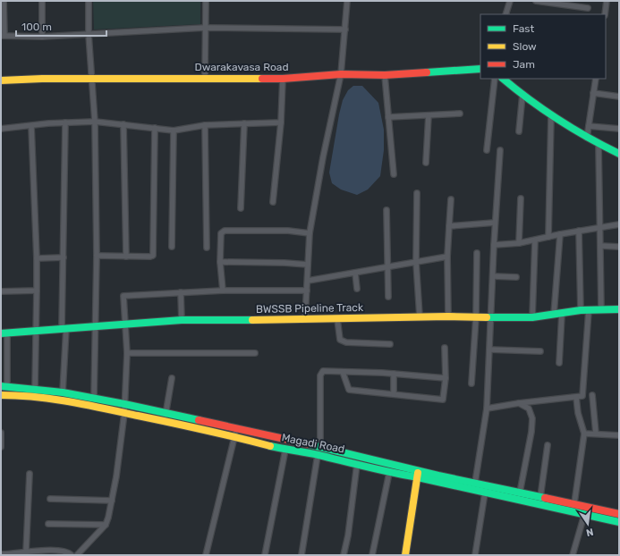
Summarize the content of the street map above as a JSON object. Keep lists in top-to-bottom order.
{
  "streets": {
    "street": ["Dwarakavasa Road", "BWSSB Pipeline Track", "Magadi Road"]
  },
  "legend": ["Fast", "Slow", "Jam"],
  "scale_bar": "100 m",
  "north": "bottom"
}
